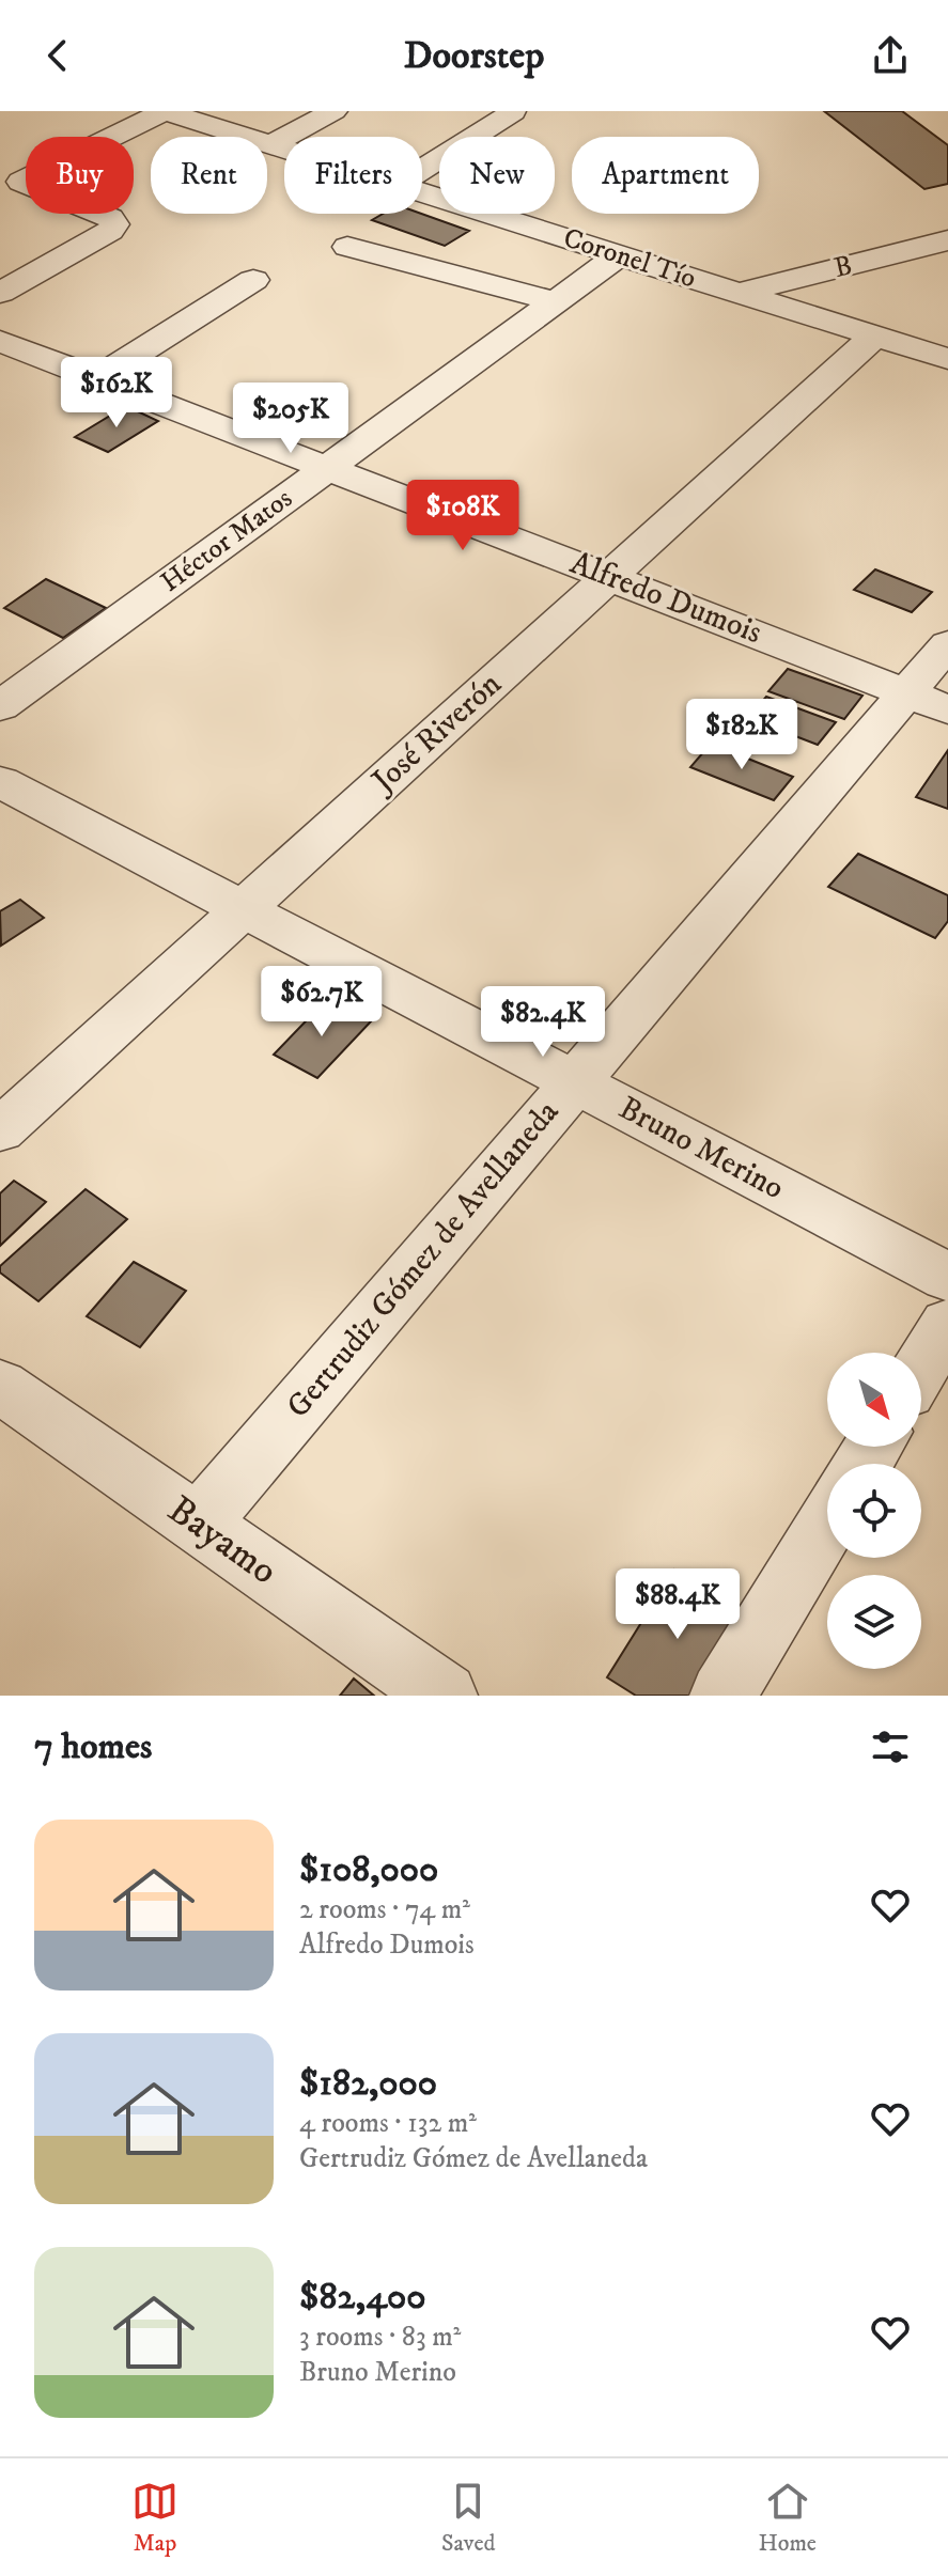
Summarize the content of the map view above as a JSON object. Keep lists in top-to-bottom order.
{
  "streets": {
    "street": [
      "Coronel Tío",
      "B",
      "Héctor Matos",
      "Alfredo Dumois",
      "José Riverón",
      "Bruno Merino",
      "Gertrudiz Gómez de Avellaneda",
      "Bayamo"
    ]
  },
  "crossings": [
    ["Coronel Tío", "B"],
    ["Coronel Tío", "Héctor Matos"],
    ["Coronel Tío", "José Riverón"],
    ["Héctor Matos", "Alfredo Dumois"],
    ["Alfredo Dumois", "José Riverón"],
    ["Alfredo Dumois", "Gertrudiz Gómez de Avellaneda"],
    ["José Riverón", "Bruno Merino"],
    ["Bruno Merino", "Gertrudiz Gómez de Avellaneda"],
    ["Gertrudiz Gómez de Avellaneda", "Bayamo"]
  ],
  "north": "bottom right",
  "page": {
    "header": "Doorstep",
    "chip": [
      "Buy",
      "Rent",
      "Filters",
      "New",
      "Apartment"
    ],
    "price": [
      "$162K",
      "$205K",
      "$108K",
      "$182K",
      "$62.7K",
      "$82.4K",
      "$88.4K"
    ],
    "heading": "7 homes",
    "list": [
      {
        "name": "$108,000",
        "note": "2 rooms · 74 m² · Alfredo Dumois"
      },
      {
        "name": "$182,000",
        "note": "4 rooms · 132 m² · Gertrudiz Gómez de Avellaneda"
      },
      {
        "name": "$82,400",
        "note": "3 rooms · 83 m² · Bruno Merino"
      }
    ],
    "tabs": ["Map", "Saved", "Home"]
  }
}
